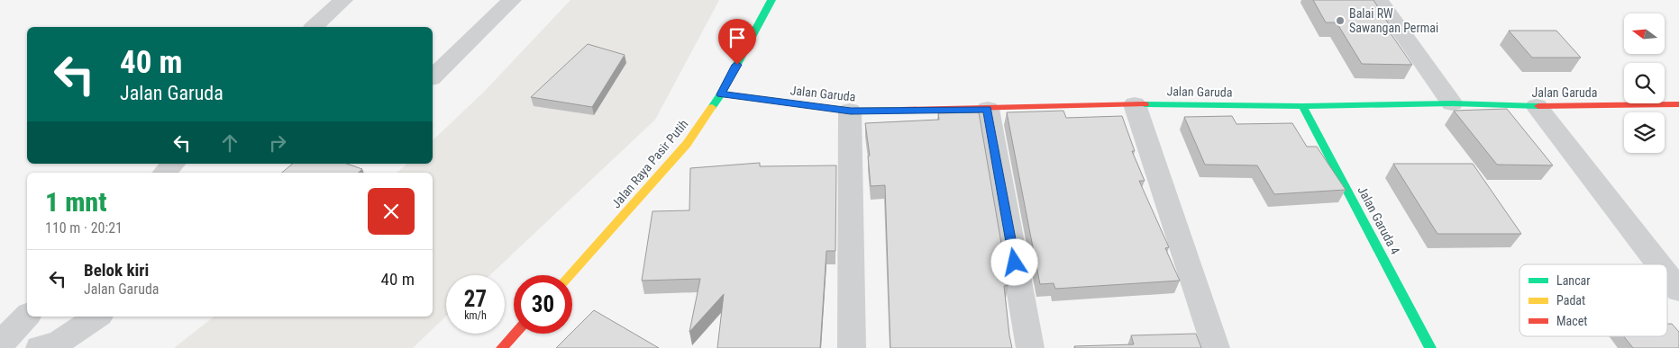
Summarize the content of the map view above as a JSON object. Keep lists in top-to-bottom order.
{
  "streets": {
    "street": ["Jalan Garuda", "Jalan Raya Pasir Putih", "Jalan Garuda 4"]
  },
  "crossings": [
    ["Jalan Garuda", "Jalan Raya Pasir Putih"],
    ["Jalan Garuda", "Jalan Garuda 4"]
  ],
  "places": ["Balai RW Sawangan Permai"],
  "legend": ["Lancar", "Padat", "Macet"],
  "north": "left",
  "page": {
    "turn": ["40 m", "Jalan Garuda"],
    "heading": ["1 mnt", "110 m · 20:21"],
    "list": [
      {
        "name": "Belok kiri",
        "note": "Jalan Garuda",
        "value": "40 m"
      }
    ],
    "speed": "27 km/h",
    "limit": "30"
  }
}
